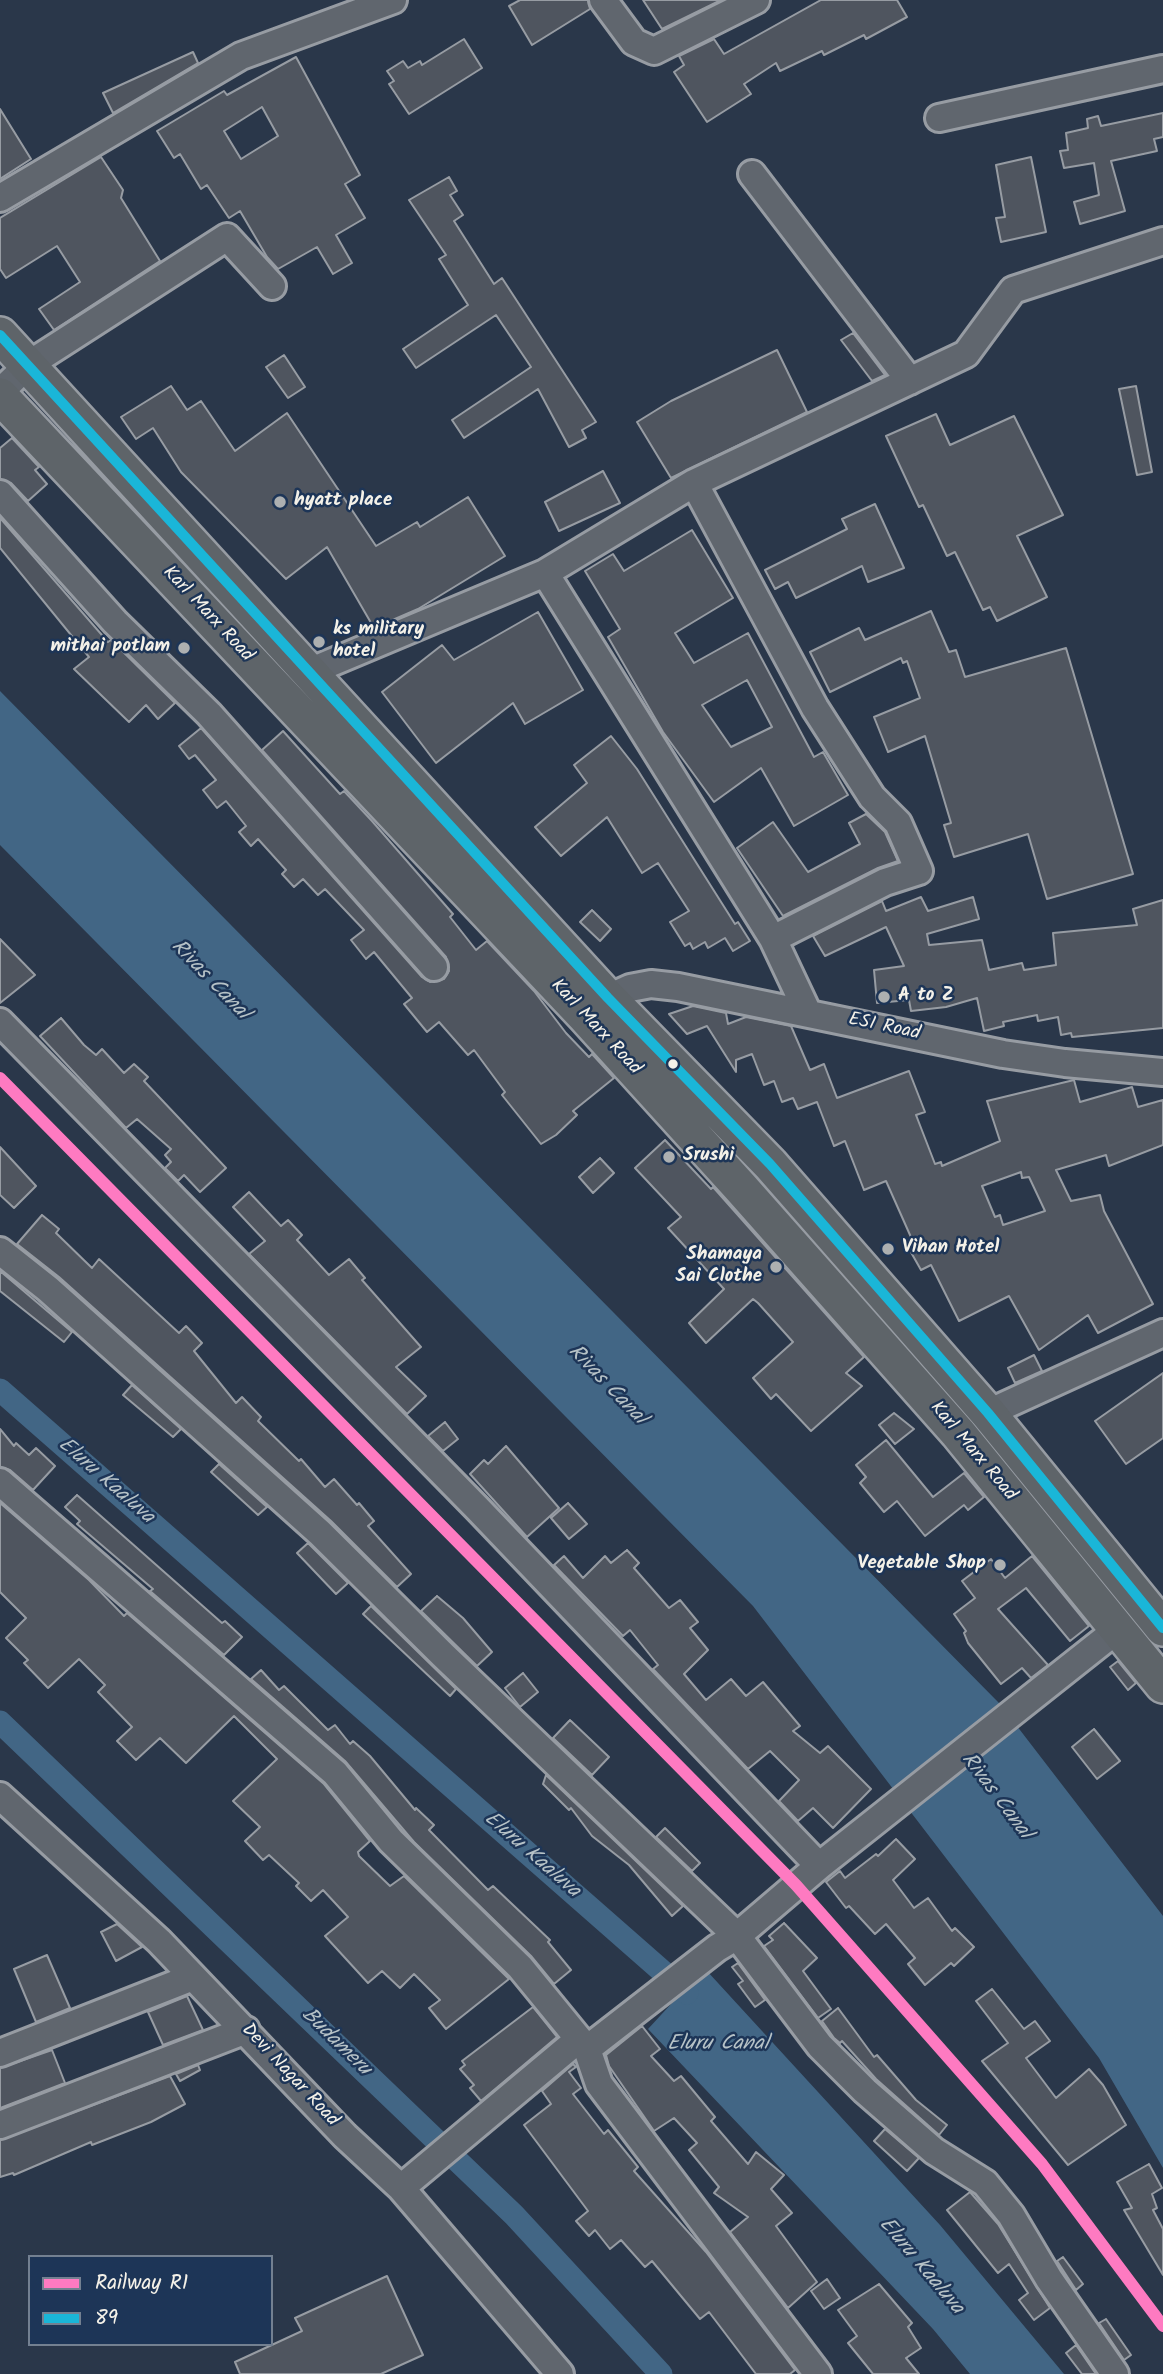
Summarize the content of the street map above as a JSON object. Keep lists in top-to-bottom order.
{
  "streets": {
    "main road": ["Karl Marx Road"],
    "street": ["ESI Road", "Devi Nagar Road"]
  },
  "crossings": [
    ["Karl Marx Road", "ESI Road"]
  ],
  "water": [
    "Rivas Canal",
    "Eluru Kaaluva",
    "Budameru",
    "Eluru Canal"
  ],
  "places": [
    "hyatt place",
    "ks military hotel",
    "mithai potlam",
    "A to Z",
    "Srushi",
    "Vihan Hotel",
    "Shamaya Sai Clothe",
    "Vegetable Shop"
  ],
  "lines": ["transit line 89", "rail line R1"],
  "legend": ["Railway R1", "89"]
}
